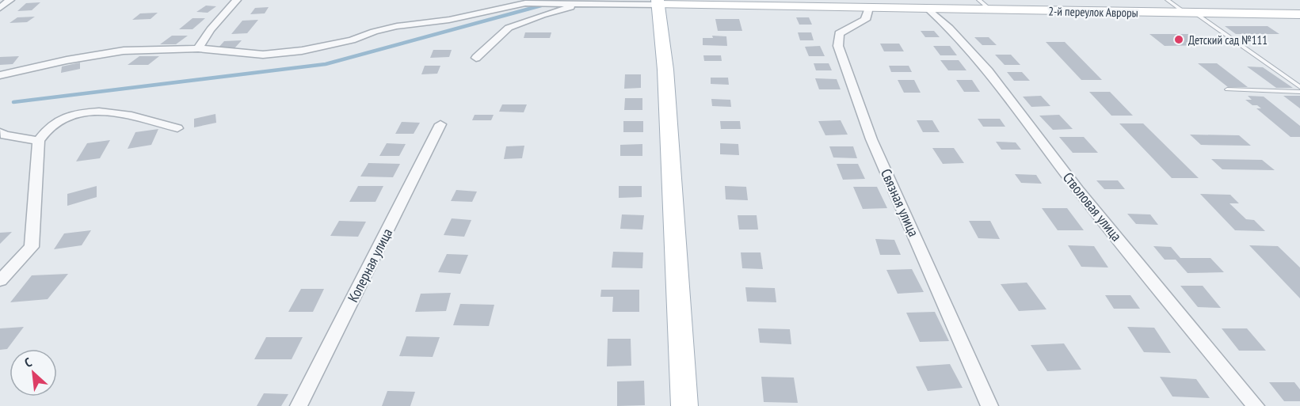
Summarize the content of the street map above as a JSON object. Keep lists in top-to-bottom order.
{
  "streets": {
    "street": [
      "2-й переулок Авроры",
      "Связная улица",
      "Стволовая улица",
      "Коперная улица"
    ]
  },
  "crossings": [
    ["2-й переулок Авроры", "Связная улица"],
    ["2-й переулок Авроры", "Стволовая улица"]
  ],
  "places": ["Детский сад №111"],
  "north": "top left"
}
